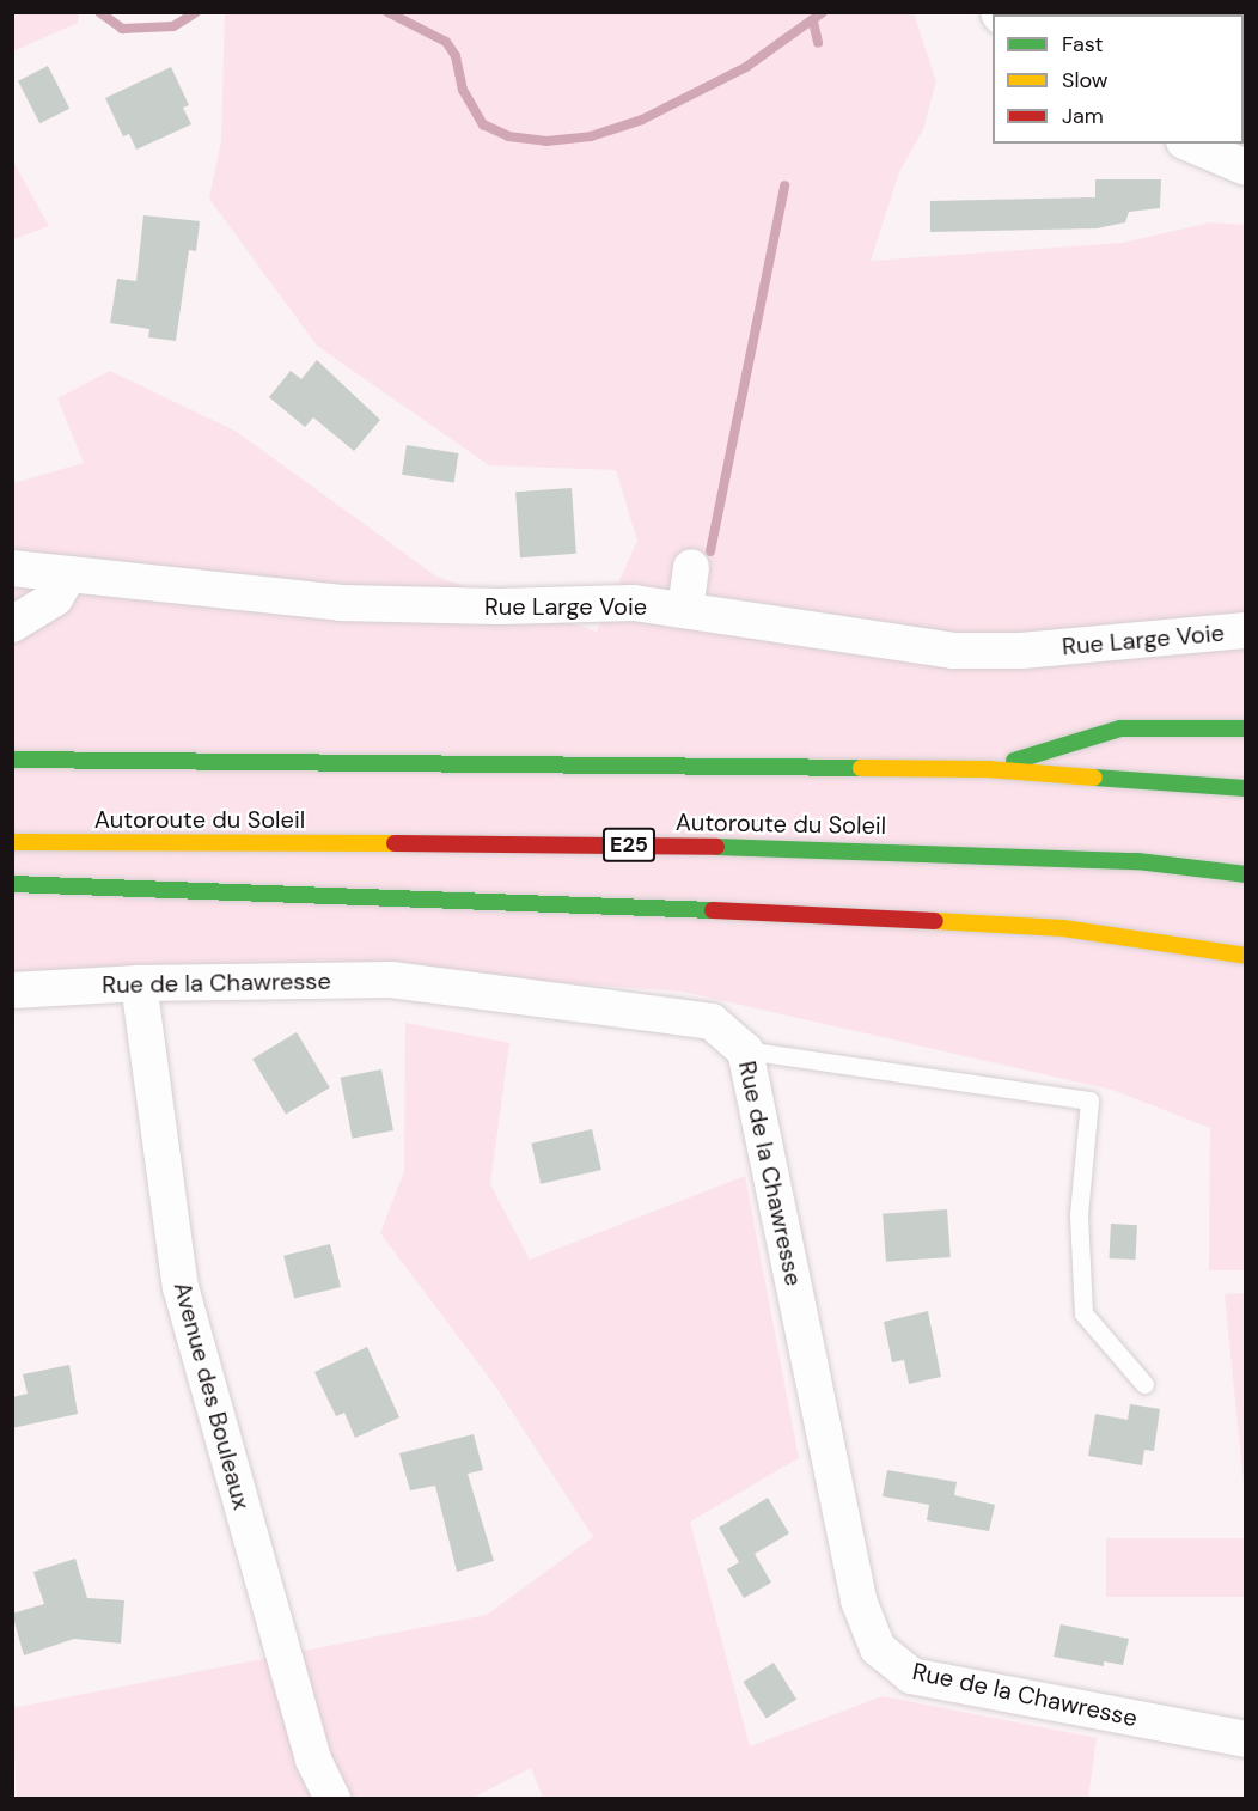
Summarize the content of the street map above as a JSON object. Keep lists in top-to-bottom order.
{
  "streets": {
    "highway": ["Autoroute du Soleil", "E25"],
    "street": ["Rue Large Voie", "Rue de la Chawresse", "Avenue des Bouleaux"]
  },
  "crossings": [
    ["Rue de la Chawresse", "Avenue des Bouleaux"]
  ],
  "legend": ["Fast", "Slow", "Jam"]
}
